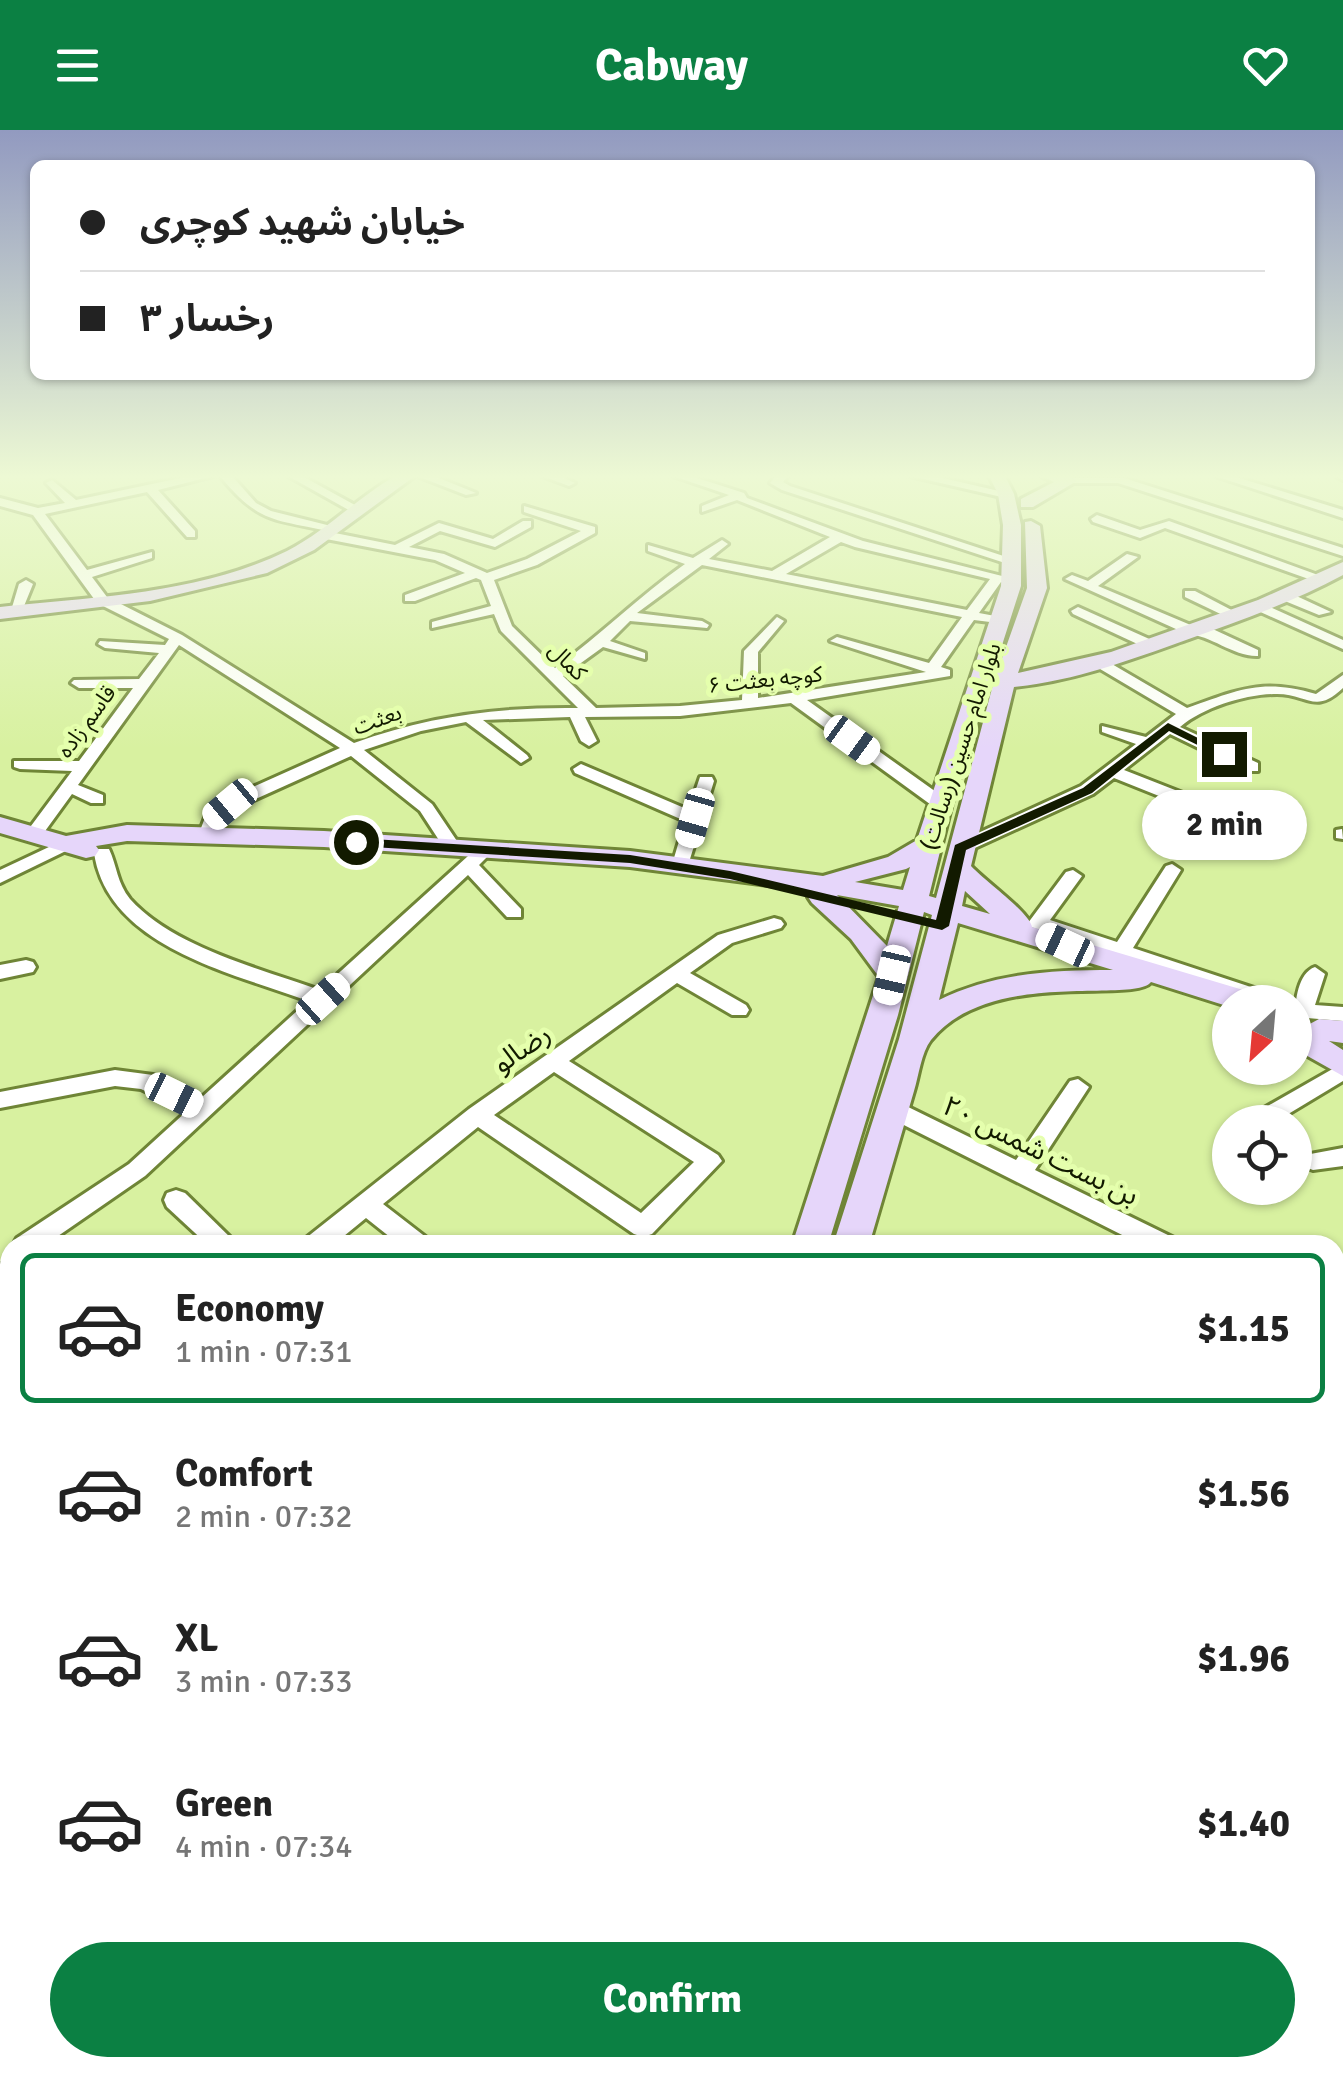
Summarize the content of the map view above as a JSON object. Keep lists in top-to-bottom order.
{
  "streets": {
    "main road": ["بلوار امام حسین (رسالت)"],
    "street": [
      "کمال",
      "کوچه بعثت ۶",
      "بعثت",
      "قاسم زاده",
      "رضالو",
      "بن بست شمس ۲۰"
    ]
  },
  "crossings": [
    ["کمال", "کوچه بعثت ۶"],
    ["کمال", "بعثت"],
    ["کوچه بعثت ۶", "بعثت"],
    ["بلوار امام حسین (رسالت)", "بن بست شمس ۲۰"]
  ],
  "north": "bottom left",
  "page": {
    "header": "Cabway",
    "banner": ["خیابان شهید کوچری", "رخسار ۳"],
    "bubble": "2 min",
    "list": [
      {
        "name": "Economy",
        "note": "1 min · 07:31",
        "value": "$1.15"
      },
      {
        "name": "Comfort",
        "note": "2 min · 07:32",
        "value": "$1.56"
      },
      {
        "name": "XL",
        "note": "3 min · 07:33",
        "value": "$1.96"
      },
      {
        "name": "Green",
        "note": "4 min · 07:34",
        "value": "$1.40"
      }
    ],
    "buttons": "Confirm"
  }
}
